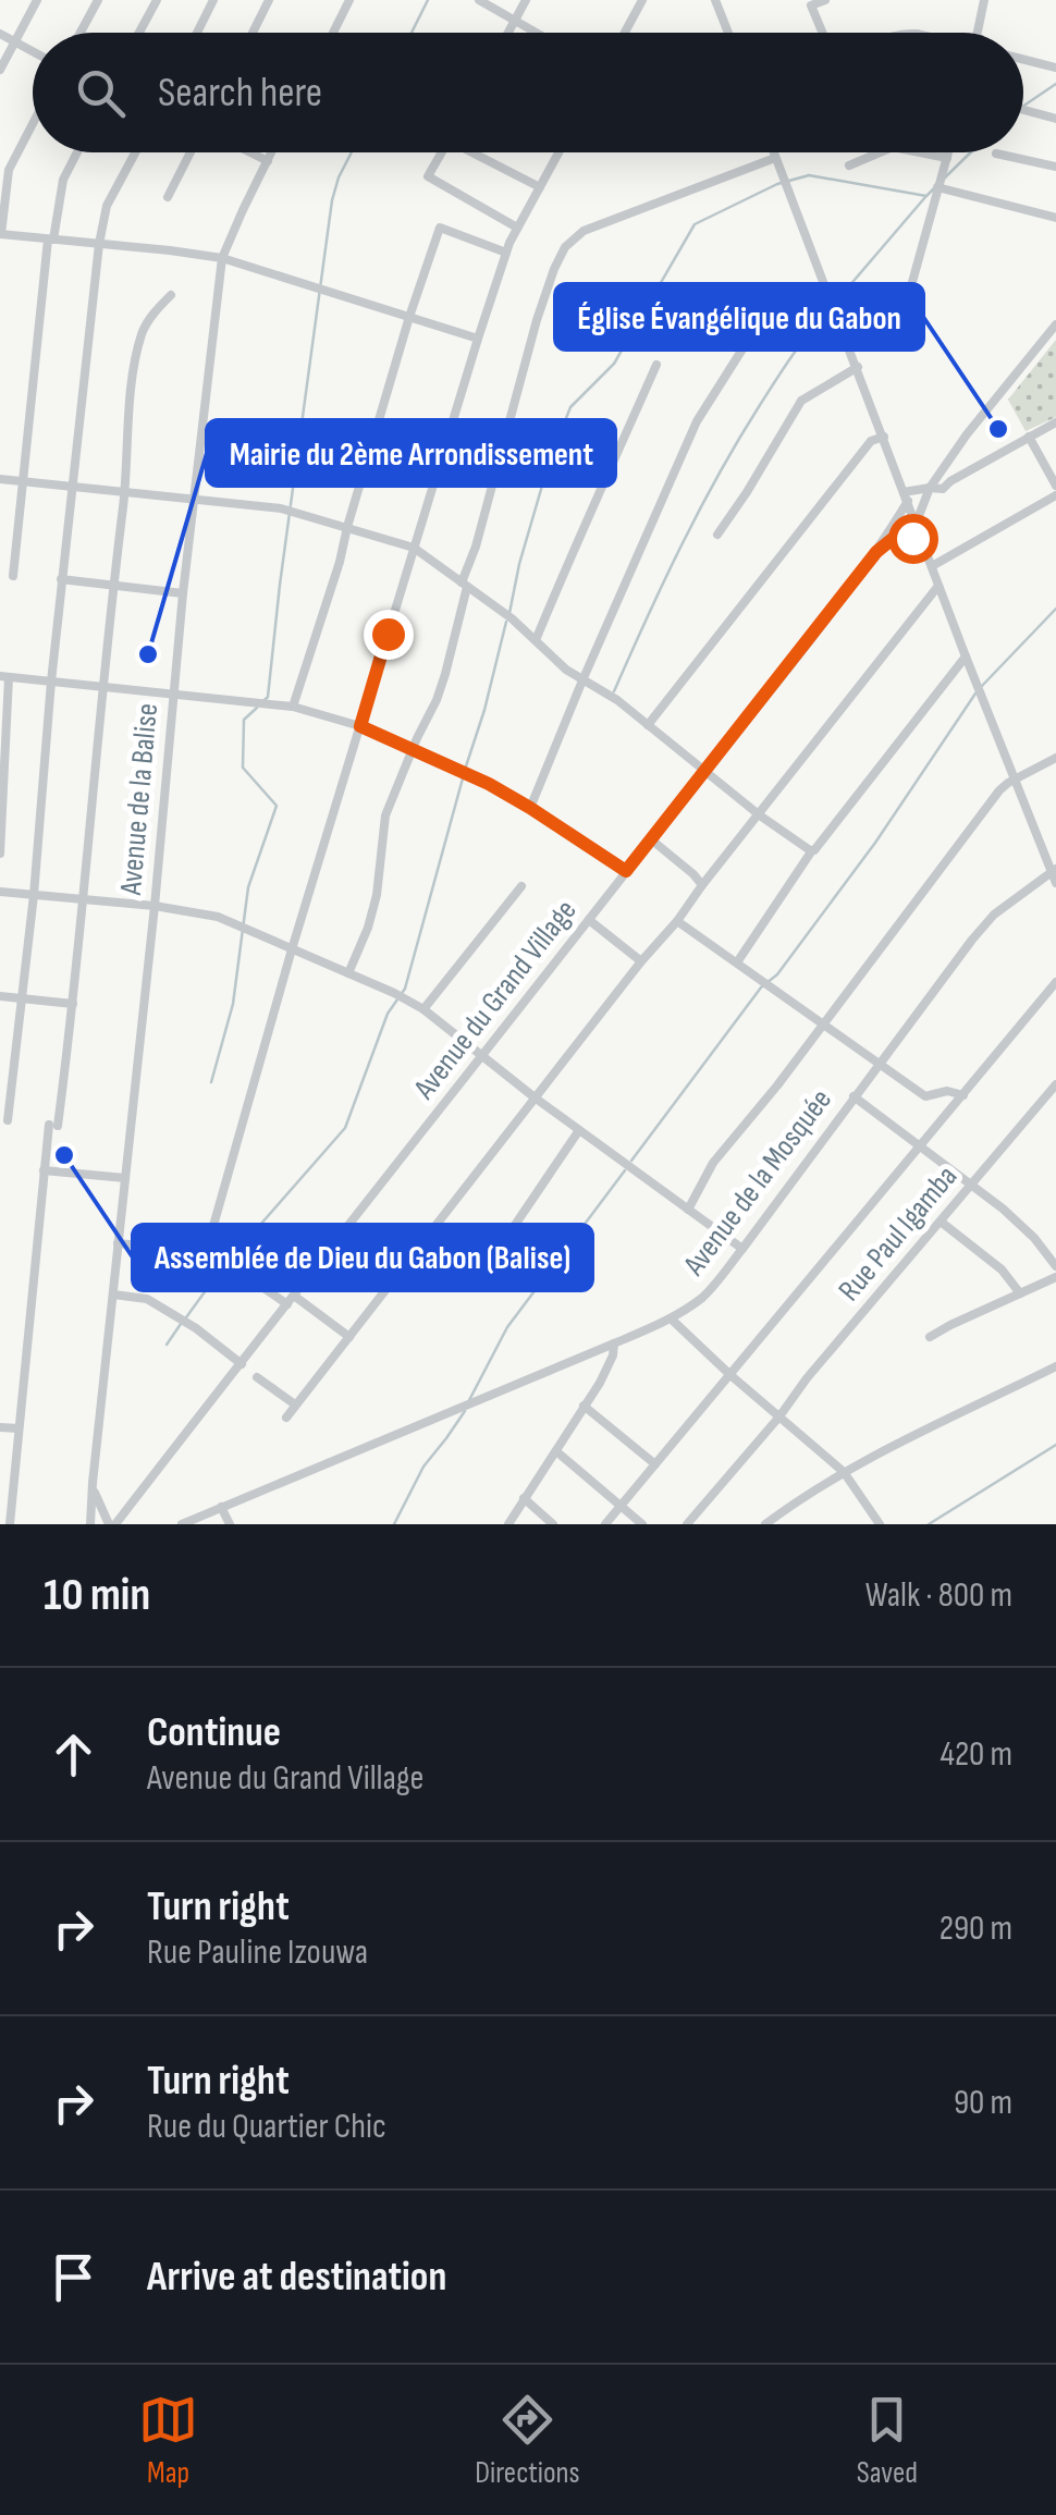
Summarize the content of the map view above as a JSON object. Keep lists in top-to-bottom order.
{
  "streets": {
    "street": [
      "Avenue de la Balise",
      "Avenue du Grand Village",
      "Avenue de la Mosquée",
      "Rue Paul Igamba"
    ]
  },
  "places": ["Église Évangélique du Gabon", "Mairie du 2ème Arrondissement", "Assemblée de Dieu du Gabon (Balise)"],
  "page": {
    "search": "Search here",
    "heading": ["10 min", "Walk · 800 m"],
    "list": [
      ["Continue", "Avenue du Grand Village", "420 m"],
      ["Turn right", "Rue Pauline Izouwa", "290 m"],
      ["Turn right", "Rue du Quartier Chic", "90 m"],
      "Arrive at destination"
    ],
    "nav": ["Map", "Directions", "Saved"]
  }
}
